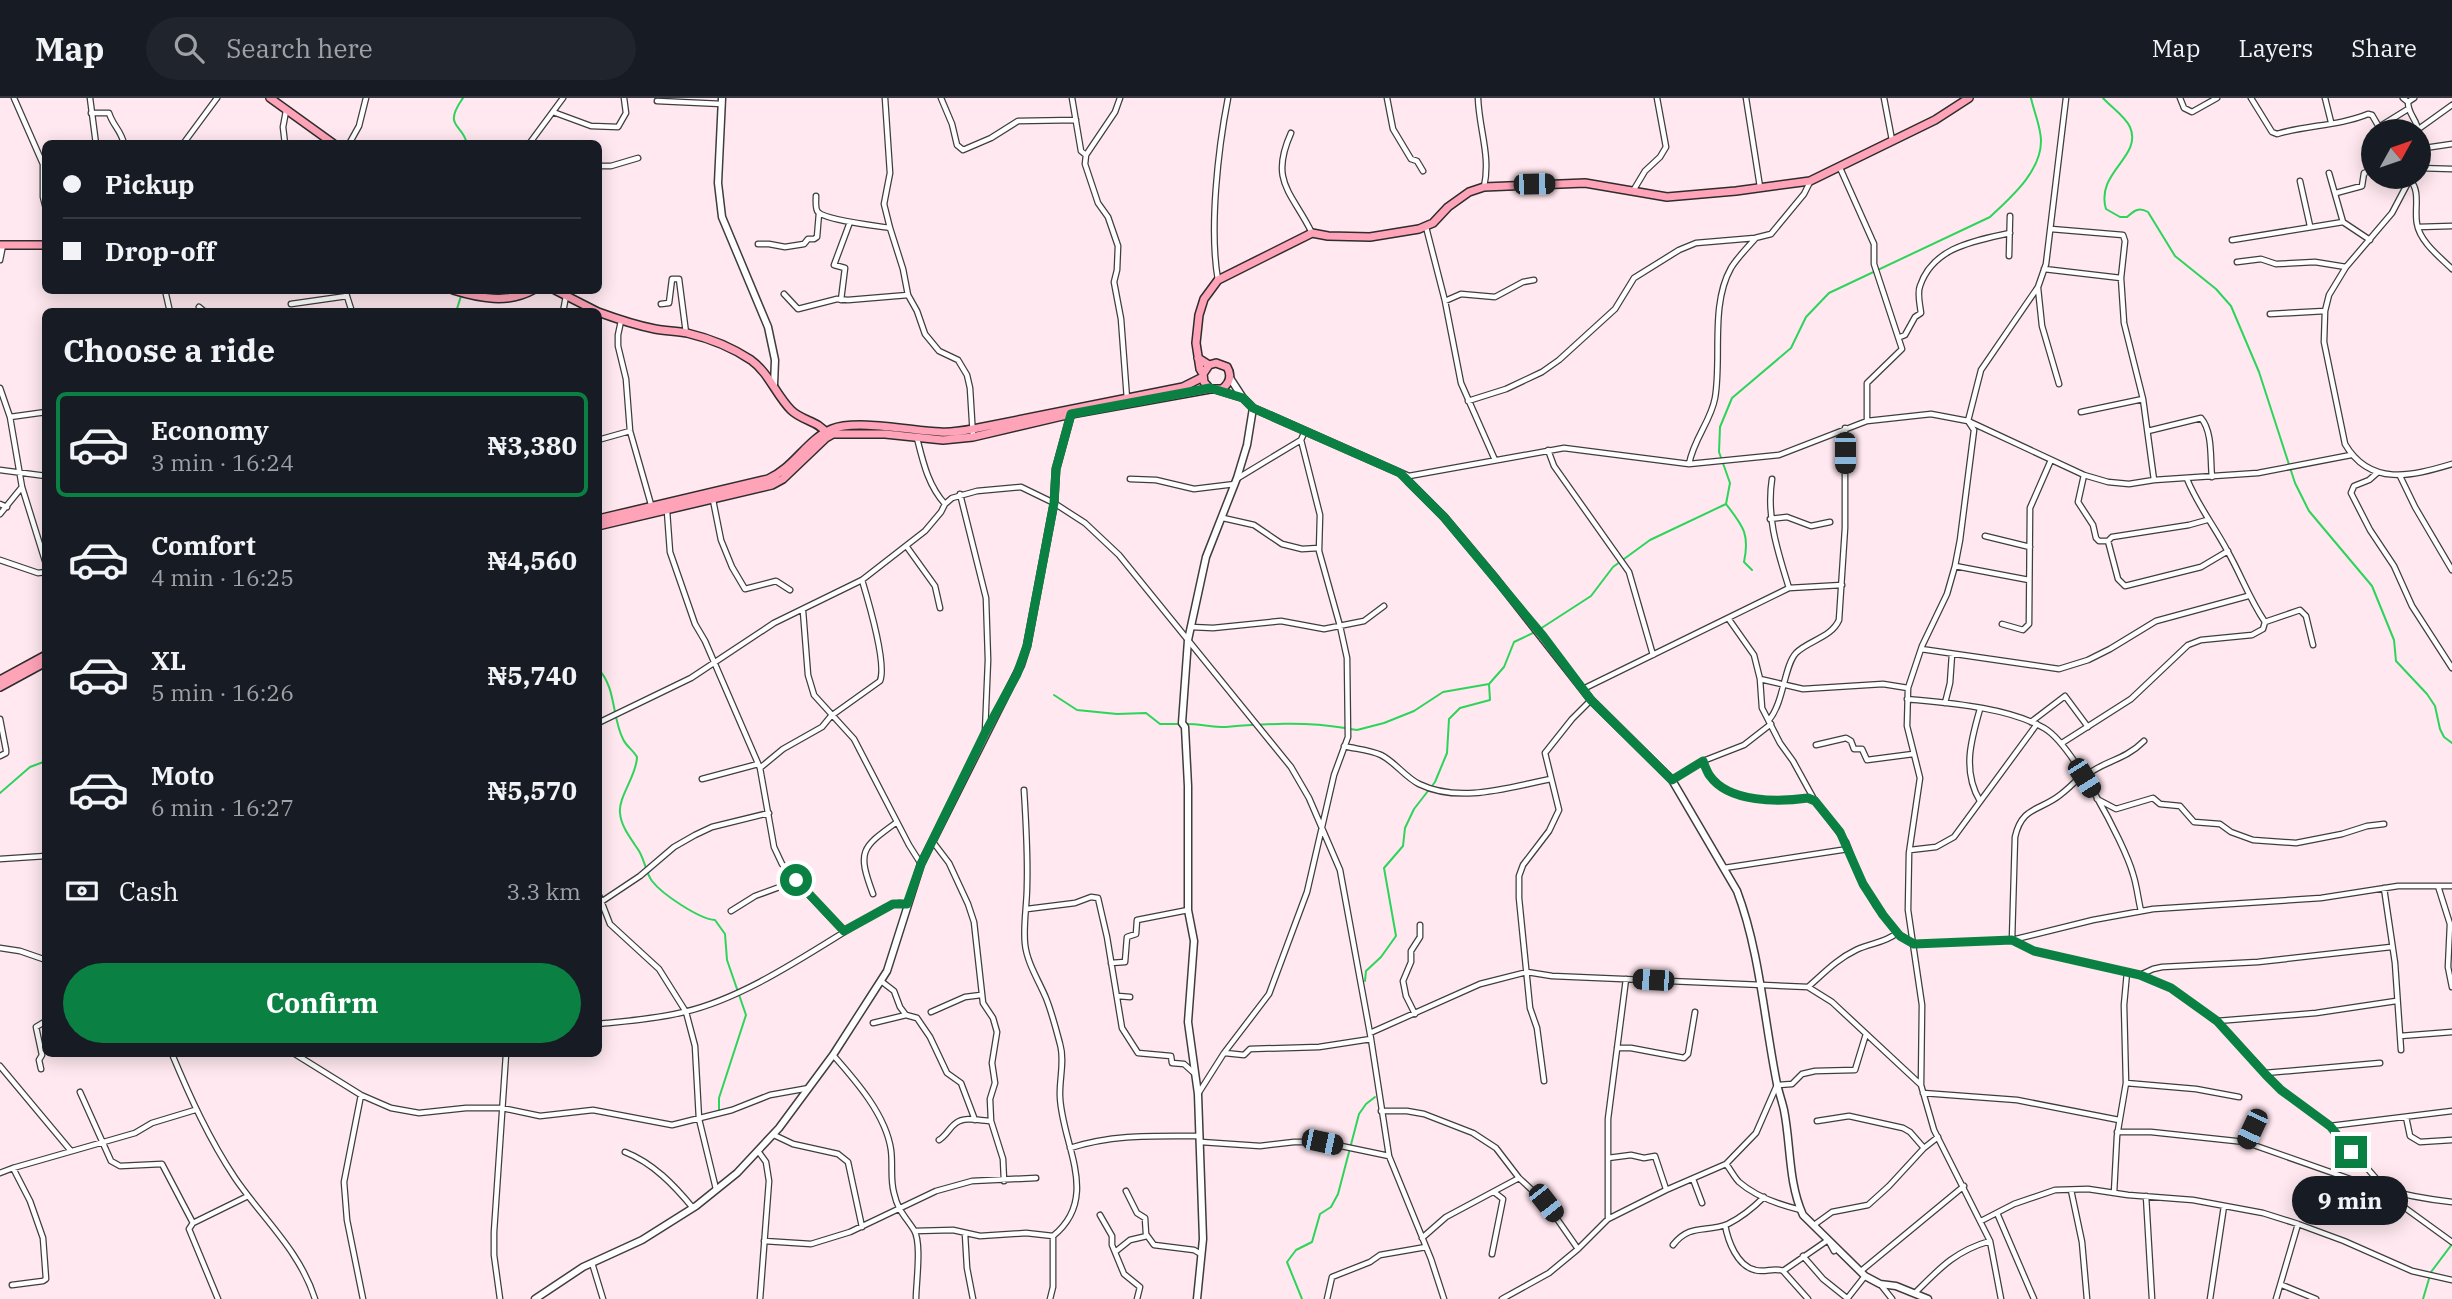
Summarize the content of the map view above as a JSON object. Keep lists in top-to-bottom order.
{
  "north": "top right",
  "page": {
    "header": "Map",
    "search": "Search here",
    "nav": ["Map", "Layers", "Share"],
    "banner": ["Pickup", "Drop-off"],
    "heading": "Choose a ride",
    "list": [
      {
        "name": "Economy",
        "note": "3 min · 16:24",
        "value": "₦3,380"
      },
      {
        "name": "Comfort",
        "note": "4 min · 16:25",
        "value": "₦4,560"
      },
      {
        "name": "XL",
        "note": "5 min · 16:26",
        "value": "₦5,740"
      },
      {
        "name": "Moto",
        "note": "6 min · 16:27",
        "value": "₦5,570"
      }
    ],
    "pay": ["Cash", "3.3 km"],
    "buttons": "Confirm",
    "bubble": "9 min"
  }
}
